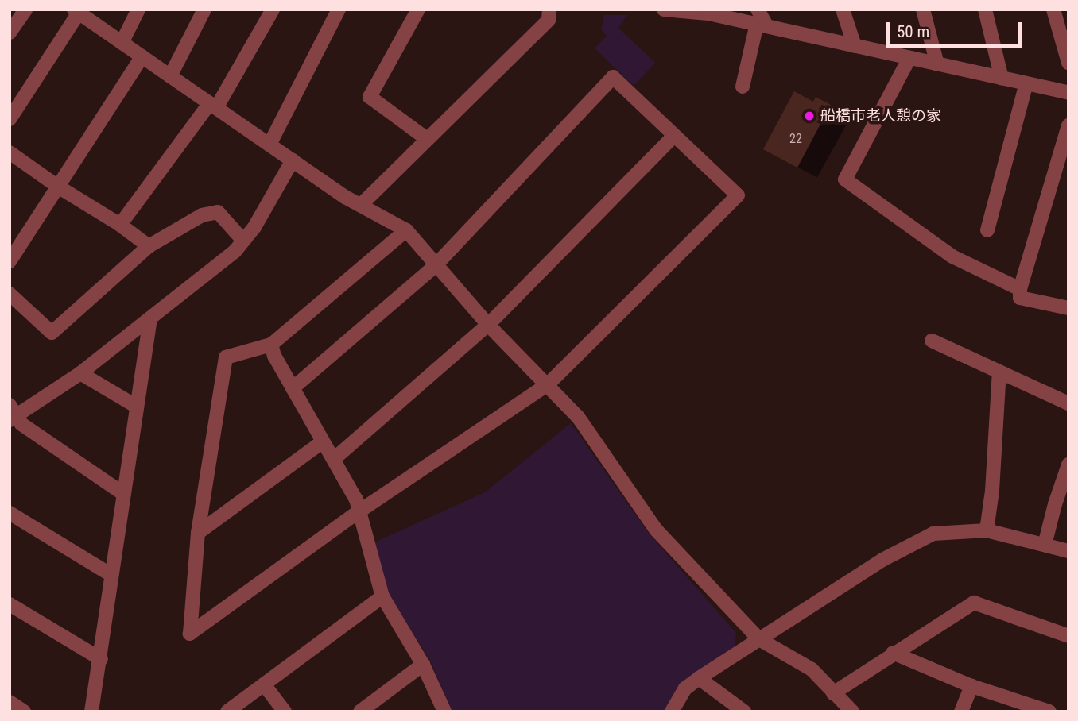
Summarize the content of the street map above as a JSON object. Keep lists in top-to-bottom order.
{
  "places": ["船橋市老人憩の家"],
  "house_numbers": ["22"],
  "scale_bar": "50 m"
}
